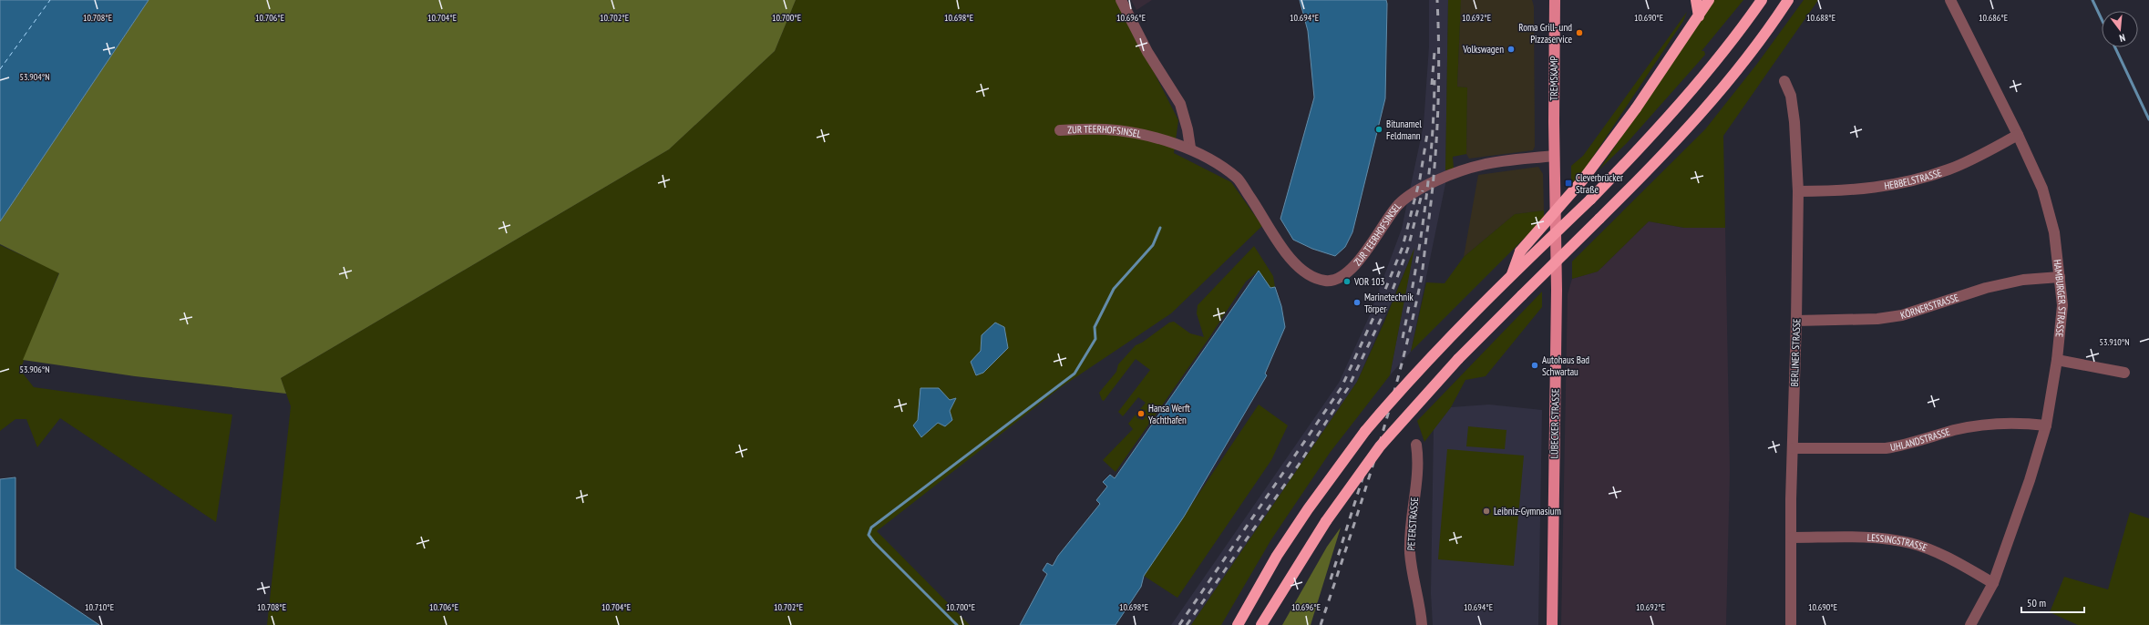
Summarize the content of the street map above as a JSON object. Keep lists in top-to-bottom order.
{
  "streets": {
    "main road": ["TREMSKAMP", "LÜBECKER STRASSE"],
    "street": [
      "ZUR TEERHOFSINSEL",
      "HEBBELSTRASSE",
      "HAMBURGER STRASSE",
      "KÖRNERSTRASSE",
      "BERLINER STRASSE",
      "UHLANDSTRASSE",
      "PETERSTRASSE",
      "LESSINGSTRASSE"
    ]
  },
  "crossings": [
    ["TREMSKAMP", "ZUR TEERHOFSINSEL"],
    ["TREMSKAMP", "LÜBECKER STRASSE"],
    ["ZUR TEERHOFSINSEL", "LÜBECKER STRASSE"],
    ["HEBBELSTRASSE", "HAMBURGER STRASSE"],
    ["HEBBELSTRASSE", "BERLINER STRASSE"],
    ["HAMBURGER STRASSE", "KÖRNERSTRASSE"],
    ["HAMBURGER STRASSE", "UHLANDSTRASSE"],
    ["HAMBURGER STRASSE", "LESSINGSTRASSE"],
    ["KÖRNERSTRASSE", "BERLINER STRASSE"],
    ["BERLINER STRASSE", "UHLANDSTRASSE"],
    ["BERLINER STRASSE", "LESSINGSTRASSE"]
  ],
  "places": {
    "other": [
      "Roma Grill- und Pizzaservice",
      "Volkswagen",
      "Bitunamel Feldmann",
      "VOR 103",
      "Marinetechnik Törper",
      "Autohaus Bad Schwartau",
      "Hansa Werft Yachthafen",
      "Leibniz-Gymnasium"
    ],
    "transit": ["Cleverbrücker Straße"]
  },
  "scale_bar": "50 m",
  "north": "bottom",
  "coordinates": [
    "10.708°E",
    "10.706°E",
    "10.704°E",
    "10.702°E",
    "10.700°E",
    "10.698°E",
    "10.696°E",
    "10.694°E",
    "10.692°E",
    "10.690°E",
    "10.688°E",
    "10.686°E",
    "53.904°N",
    "53.910°N",
    "53.906°N",
    "10.710°E"
  ]
}
